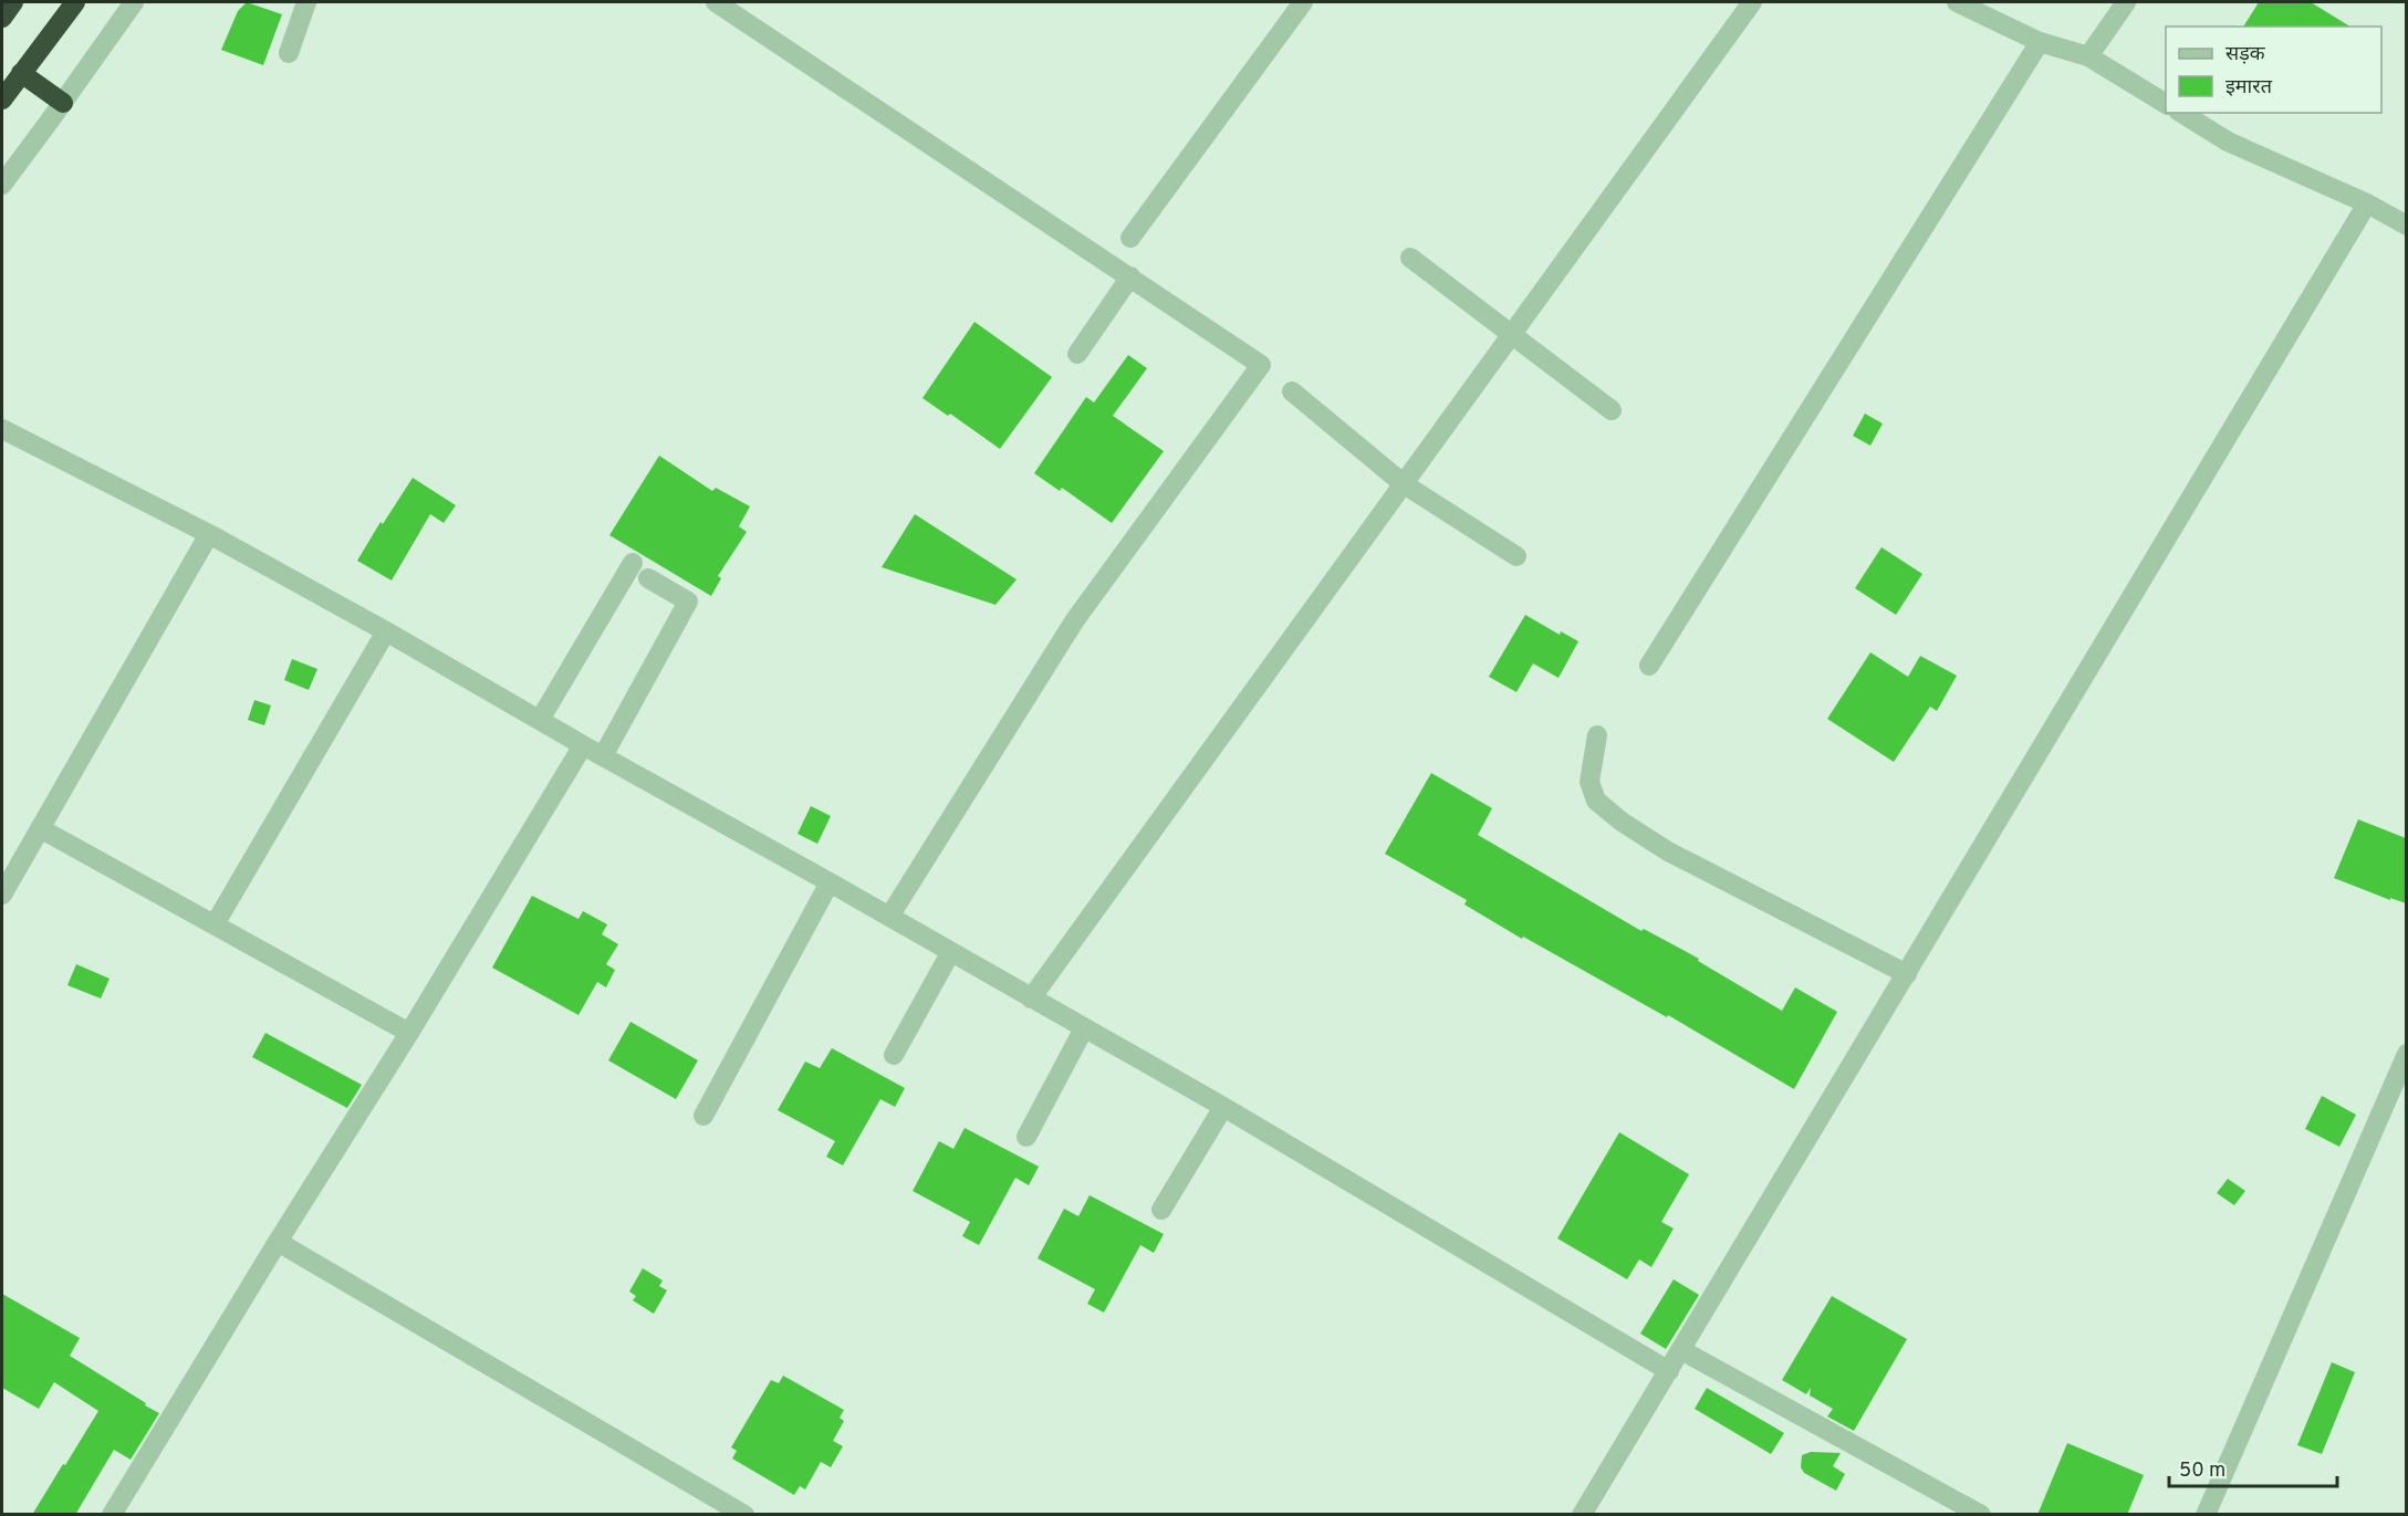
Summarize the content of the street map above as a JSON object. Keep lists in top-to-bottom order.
{
  "legend": ["सड़क", "इमारत"],
  "scale_bar": "50 m"
}
